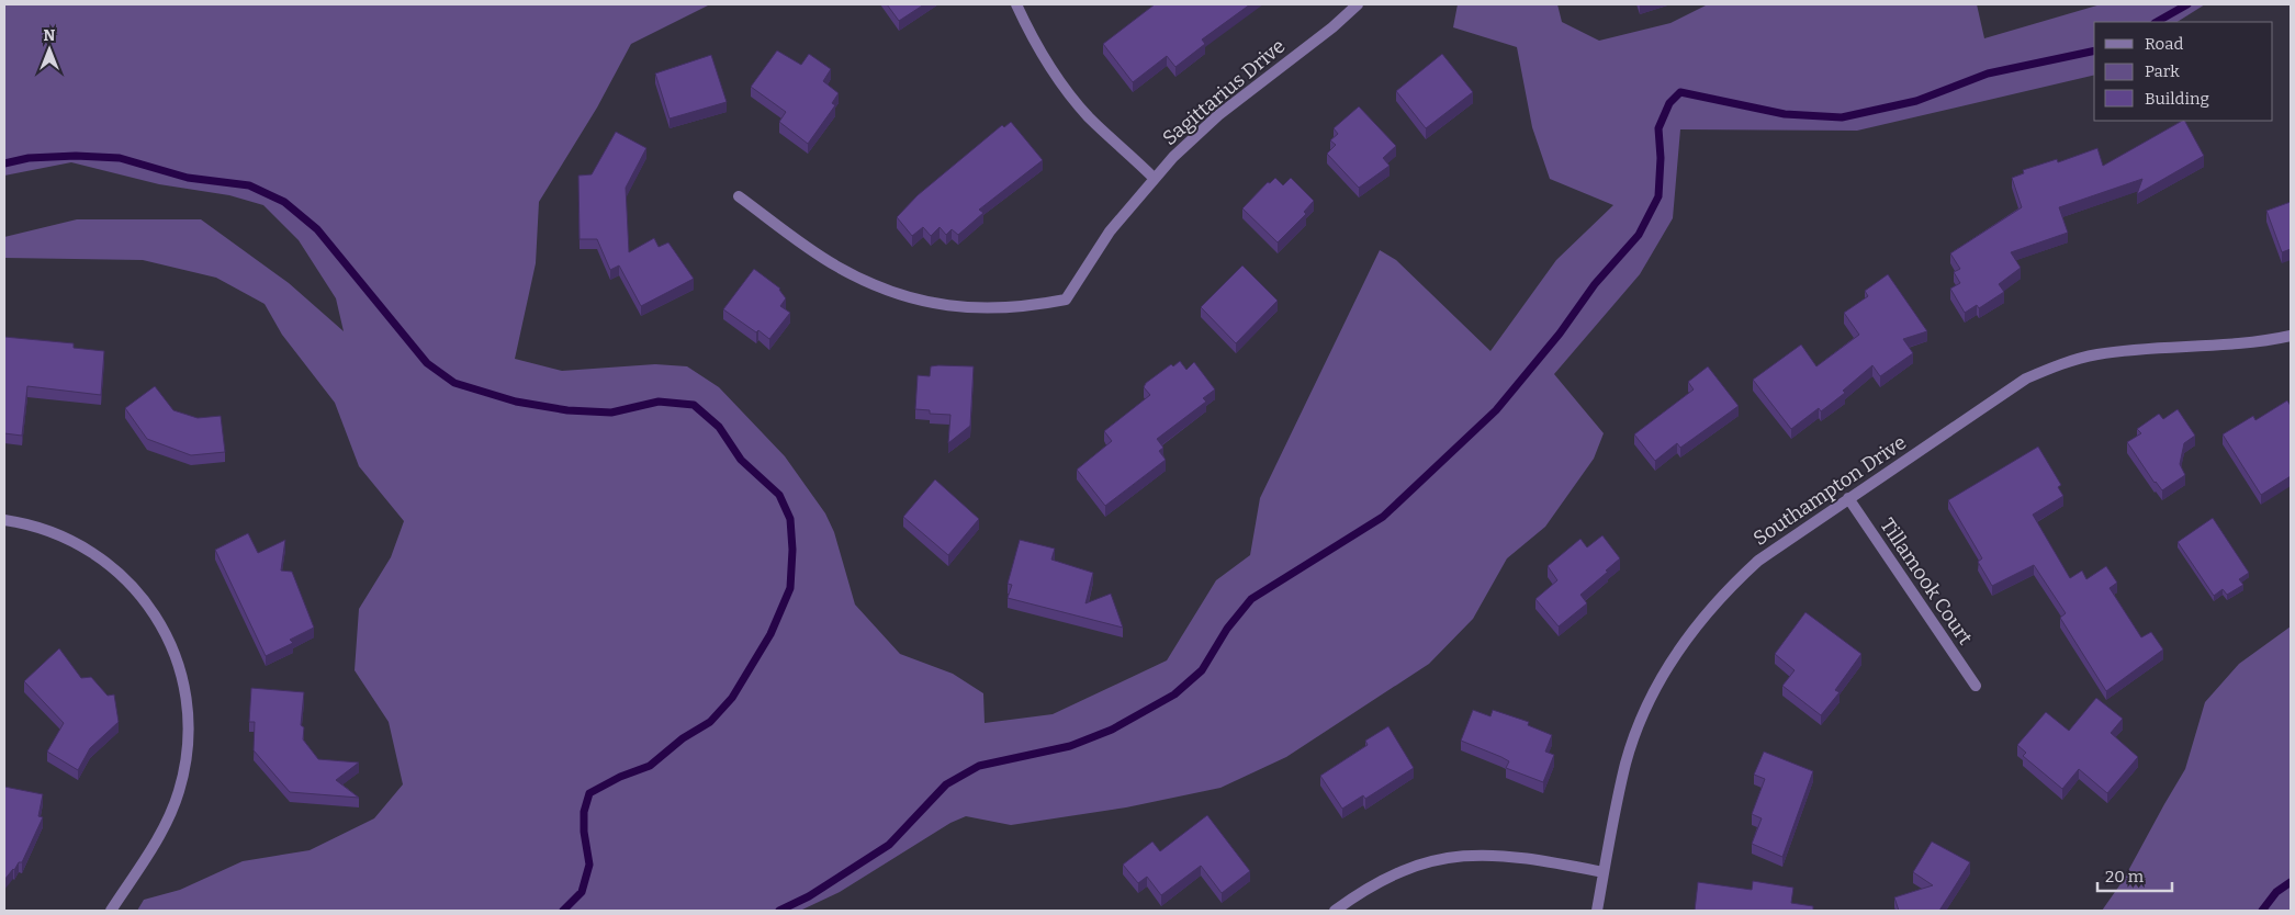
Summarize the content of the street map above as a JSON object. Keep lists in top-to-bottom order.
{
  "streets": {
    "street": ["Sagittarius Drive", "Southampton Drive", "Tillamook Court"]
  },
  "crossings": [
    ["Southampton Drive", "Tillamook Court"]
  ],
  "legend": ["Road", "Park", "Building"],
  "scale_bar": "20 m",
  "north": "top"
}
